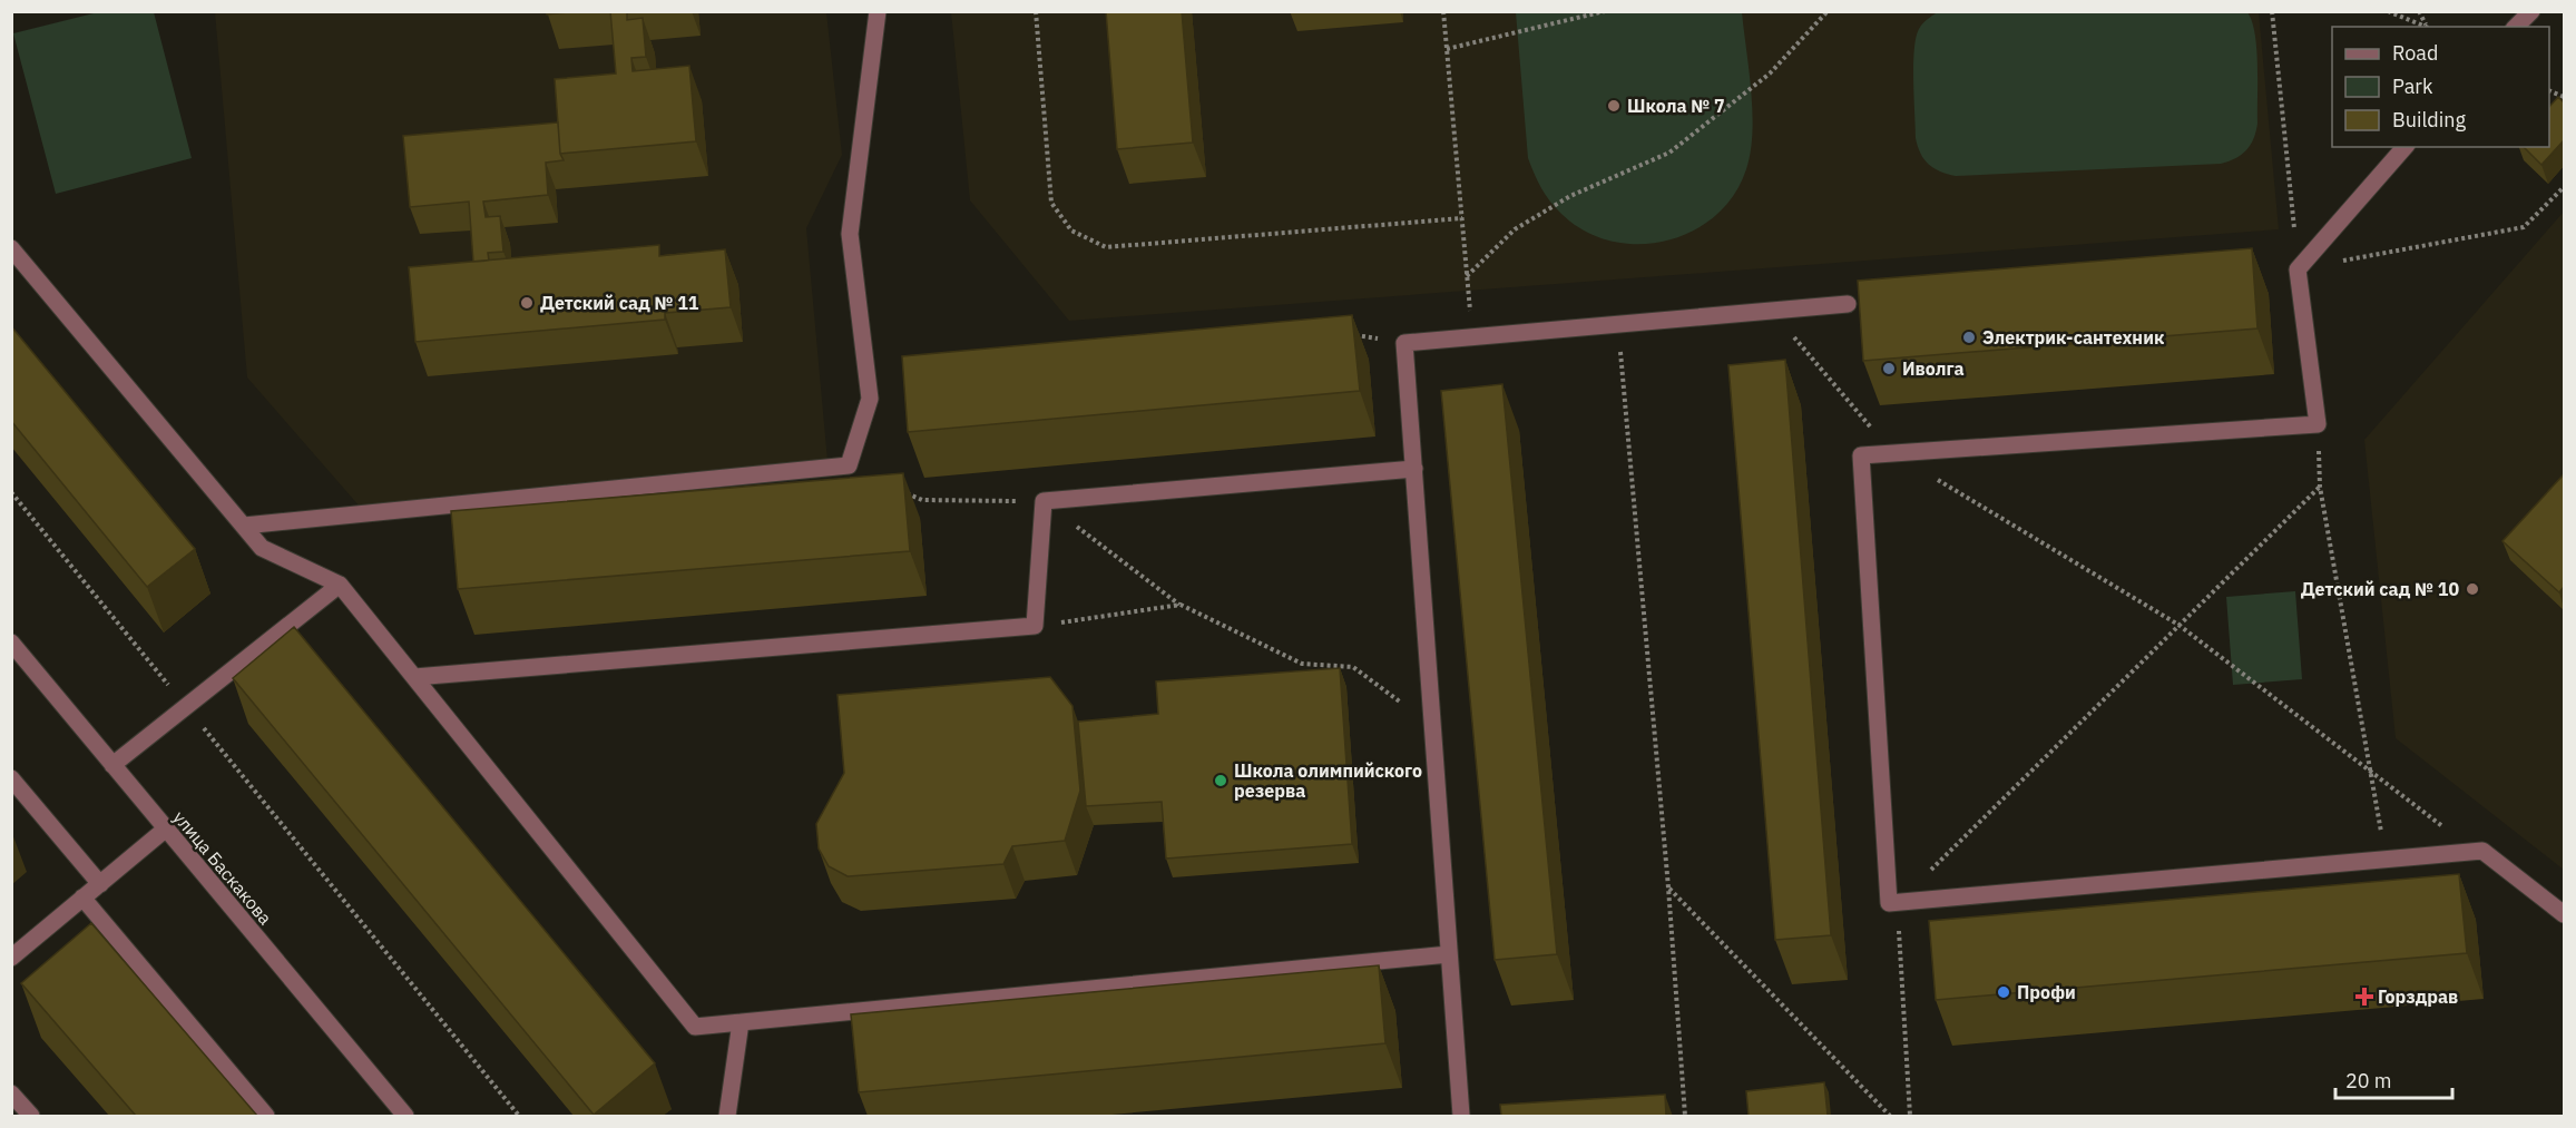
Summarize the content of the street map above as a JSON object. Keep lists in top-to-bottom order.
{
  "streets": {
    "street": ["улица Баскакова"]
  },
  "places": {
    "other": [
      "Школа № 7",
      "Детский сад № 11",
      "Электрик-сантехник",
      "Иволга",
      "Детский сад № 10",
      "Школа олимпийского резерва",
      "Профи"
    ],
    "health": ["Горздрав"]
  },
  "legend": ["Road", "Park", "Building"],
  "scale_bar": "20 m"
}
